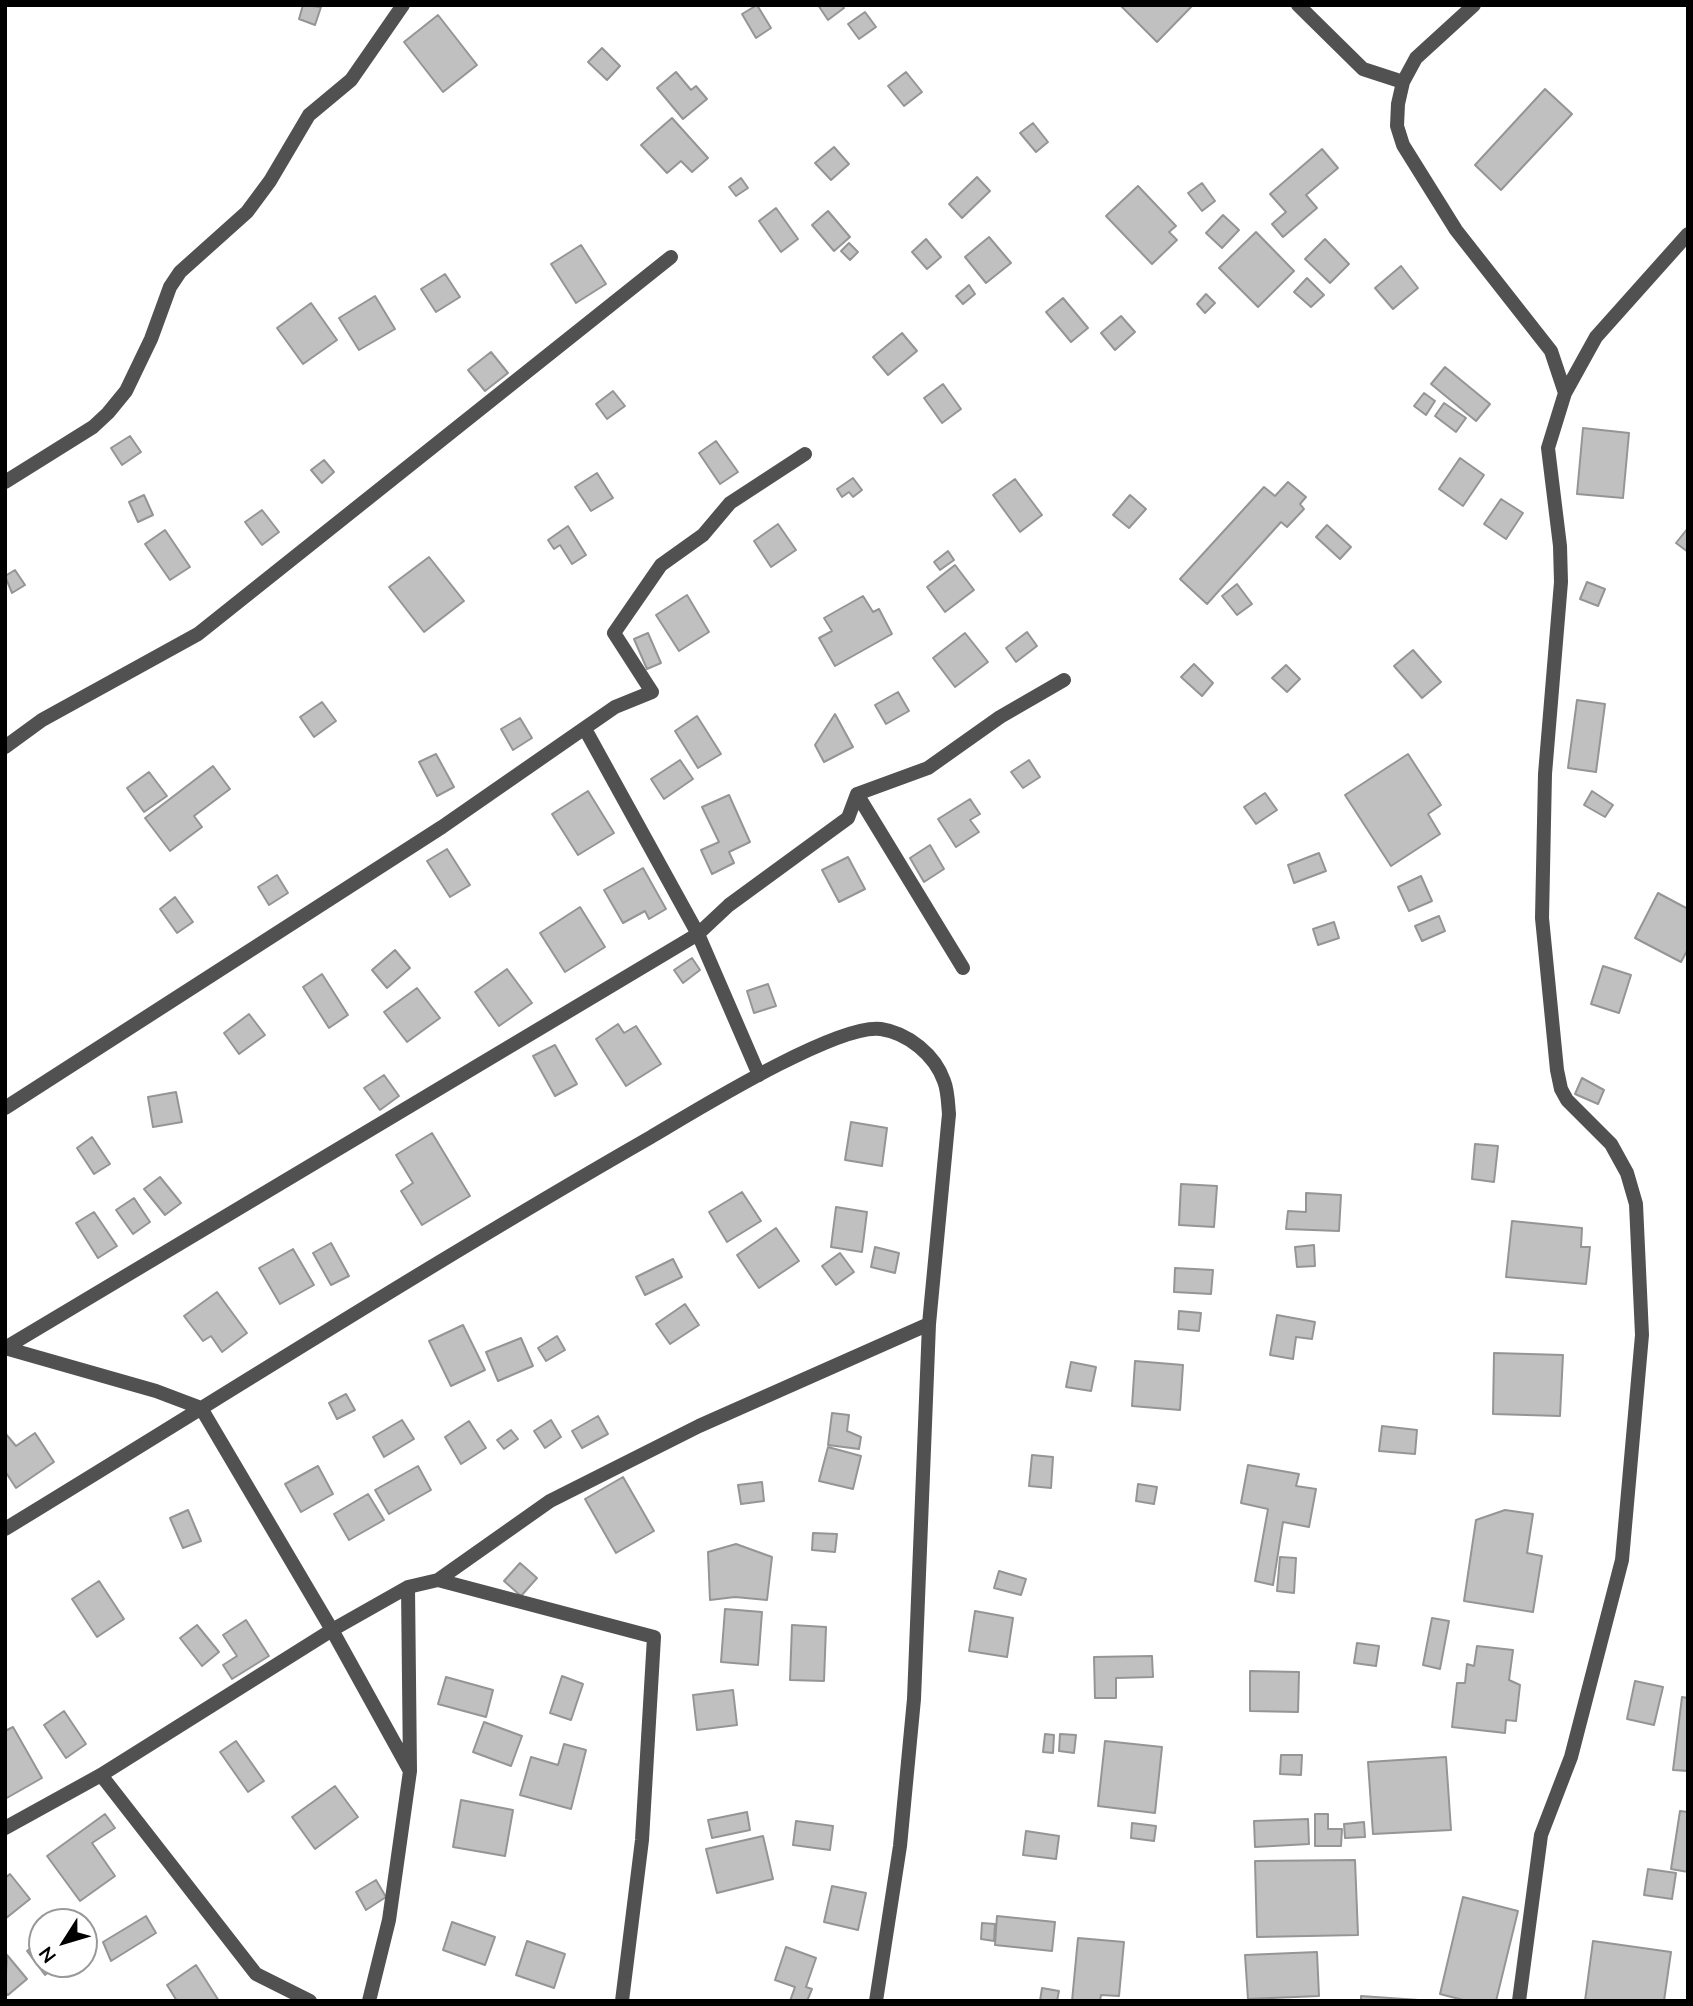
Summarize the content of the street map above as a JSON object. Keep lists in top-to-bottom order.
{
  "north": "bottom left"
}
